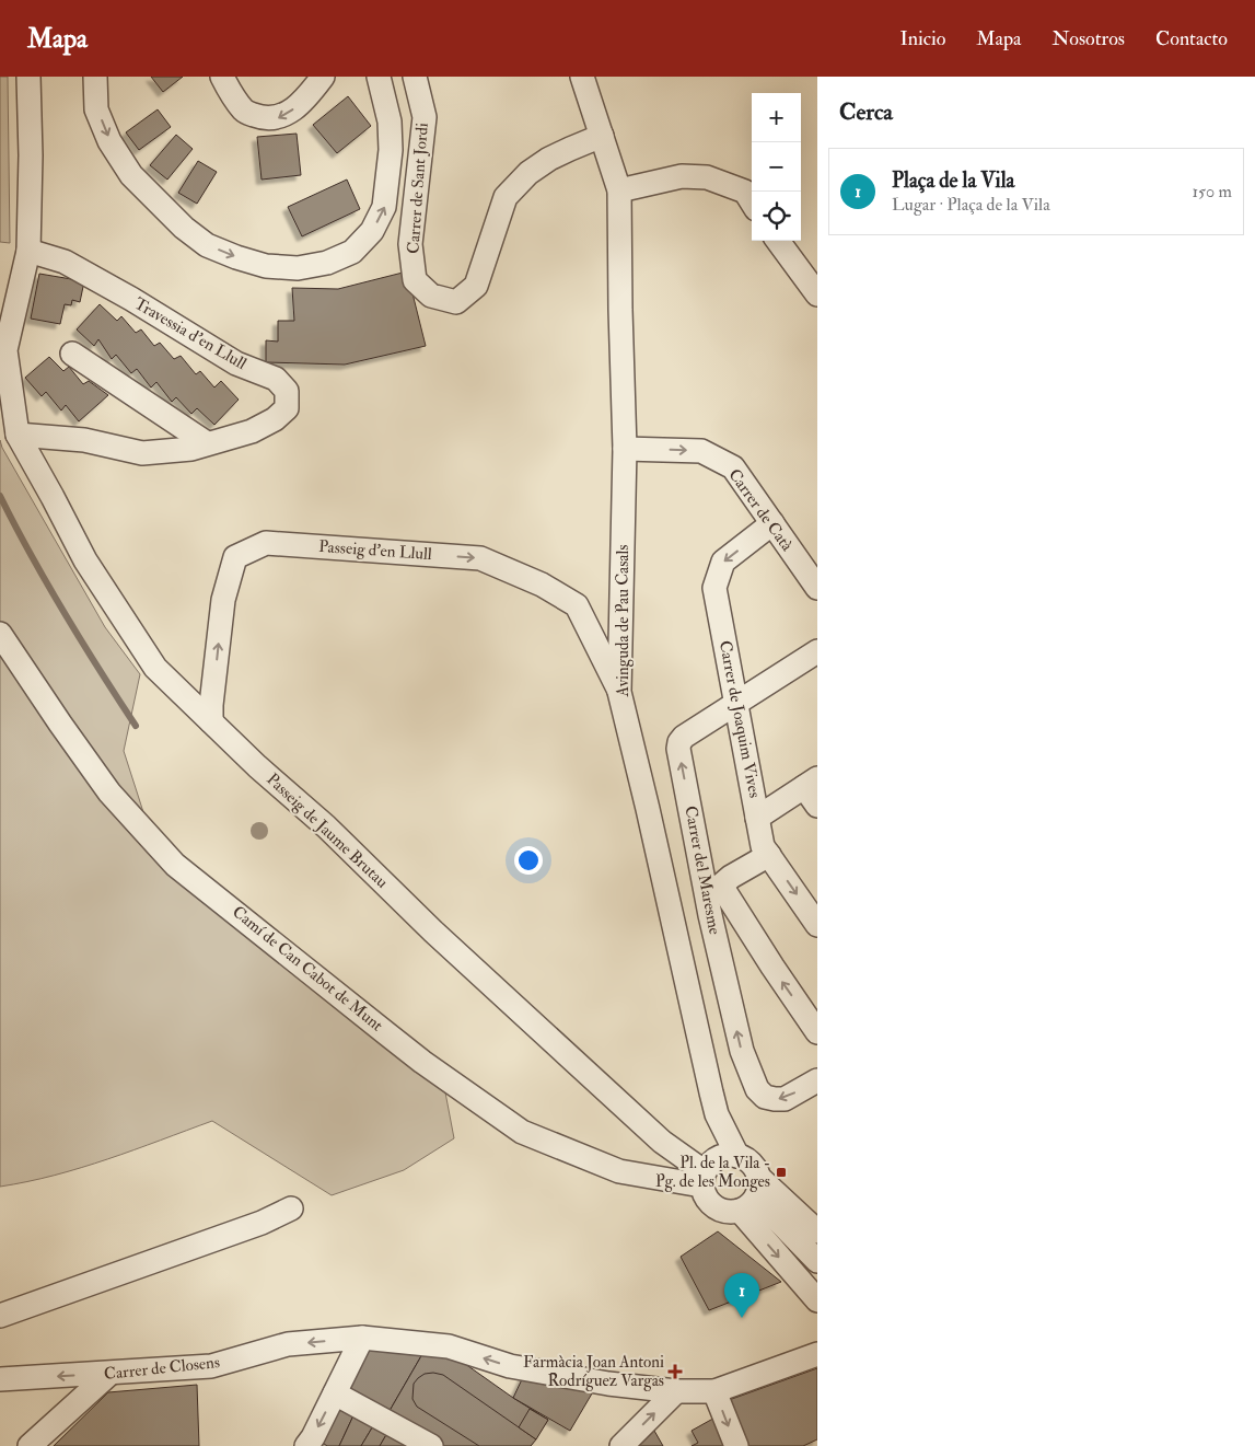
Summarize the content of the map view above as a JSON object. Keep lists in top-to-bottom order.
{
  "streets": {
    "street": [
      "Carrer de Sant Jordi",
      "Travessia d'en Llull",
      "Carrer de Catà",
      "Passeig d'en Llull",
      "Avinguda de Pau Casals",
      "Carrer de Joaquim Vives",
      "Passeig de Jaume Brutau",
      "Carrer del Maresme",
      "Camí de Can Cabot de Munt",
      "Carrer de Closens"
    ]
  },
  "crossings": [
    ["Carrer de Sant Jordi", "Avinguda de Pau Casals"],
    ["Travessia d'en Llull", "Passeig de Jaume Brutau"],
    ["Carrer de Catà", "Avinguda de Pau Casals"],
    ["Carrer de Catà", "Carrer de Joaquim Vives"],
    ["Passeig d'en Llull", "Avinguda de Pau Casals"],
    ["Passeig d'en Llull", "Passeig de Jaume Brutau"],
    ["Avinguda de Pau Casals", "Passeig de Jaume Brutau"],
    ["Avinguda de Pau Casals", "Camí de Can Cabot de Munt"],
    ["Carrer de Joaquim Vives", "Carrer del Maresme"],
    ["Passeig de Jaume Brutau", "Camí de Can Cabot de Munt"]
  ],
  "one_way": ["Carrer de Catà", "Carrer de Joaquim Vives"],
  "places": {
    "transit": ["Pl. de la Vila - Pg. de les Monges"],
    "health": ["Farmàcia Joan Antoni Rodríguez Vargas"]
  },
  "page": {
    "header": "Mapa",
    "nav": [
      "Inicio",
      "Mapa",
      "Nosotros",
      "Contacto"
    ],
    "heading": "Cerca",
    "map_buttons": ["+", "−"],
    "list": [
      {
        "mark": "1",
        "name": "Plaça de la Vila",
        "note": "Lugar · Plaça de la Vila",
        "value": "150 m"
      }
    ],
    "pins": "1"
  }
}
